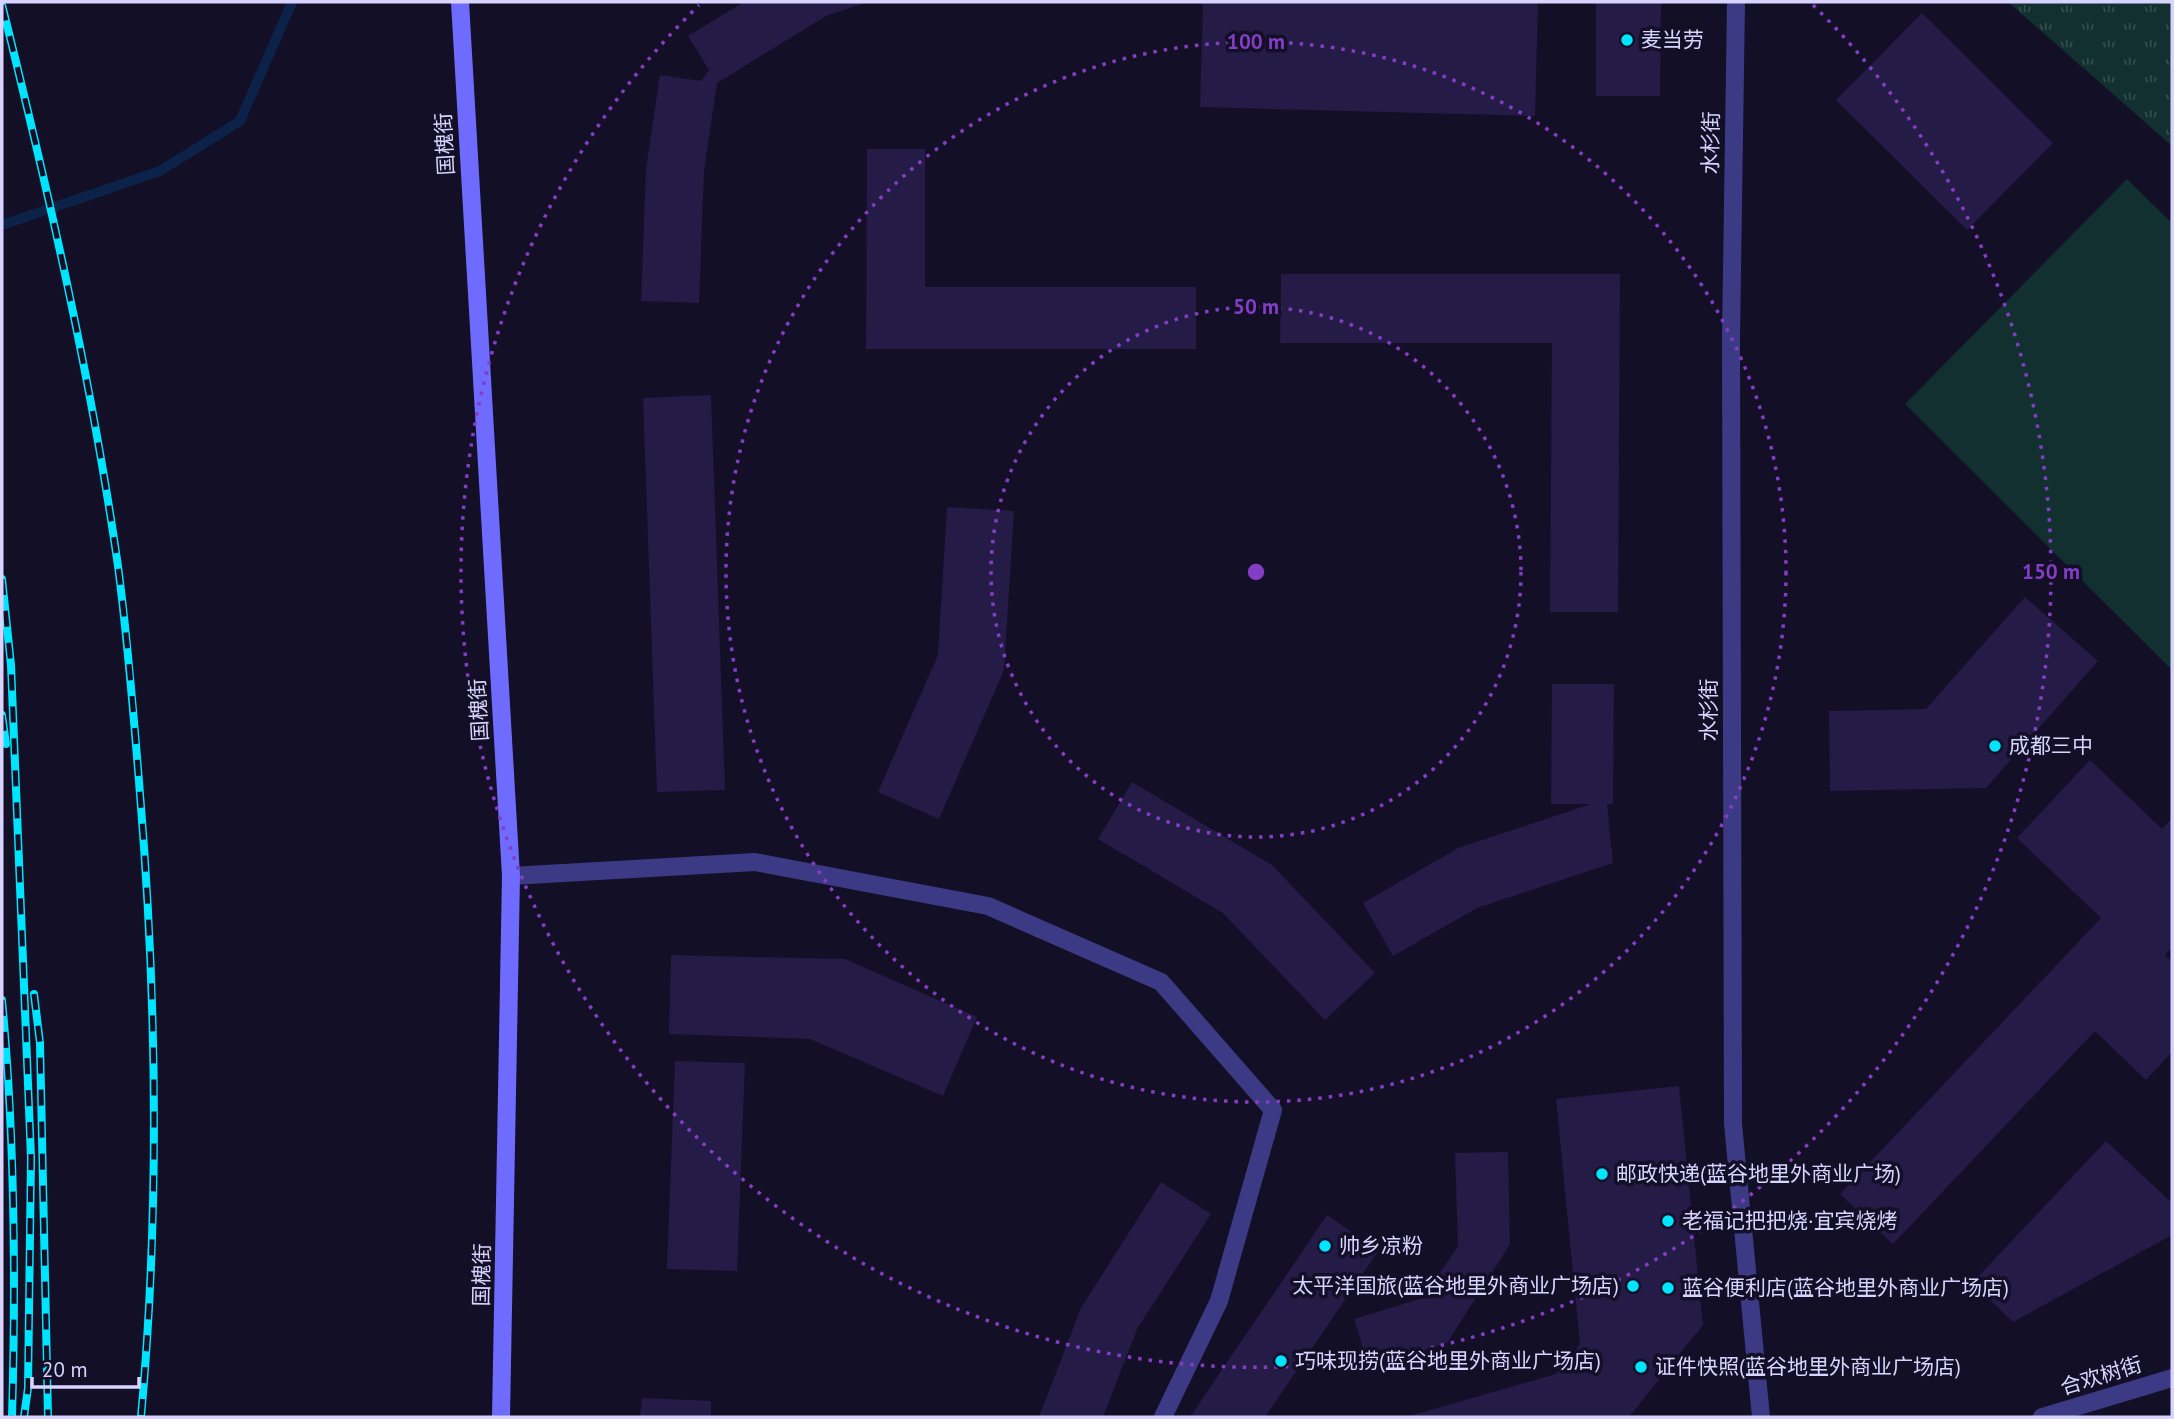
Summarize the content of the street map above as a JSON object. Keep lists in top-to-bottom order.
{
  "streets": {
    "street": ["水杉街", "国槐街", "合欢树街"]
  },
  "places": [
    "麦当劳",
    "成都三中",
    "邮政快递(蓝谷地里外商业广场)",
    "老福记把把烧·宜宾烧烤",
    "帅乡凉粉",
    "太平洋国旅(蓝谷地里外商业广场店)",
    "蓝谷便利店(蓝谷地里外商业广场店)",
    "巧味现捞(蓝谷地里外商业广场店)",
    "证件快照(蓝谷地里外商业广场店)"
  ],
  "scale_bar": "20 m",
  "rings": ["100 m", "50 m", "150 m"]
}
